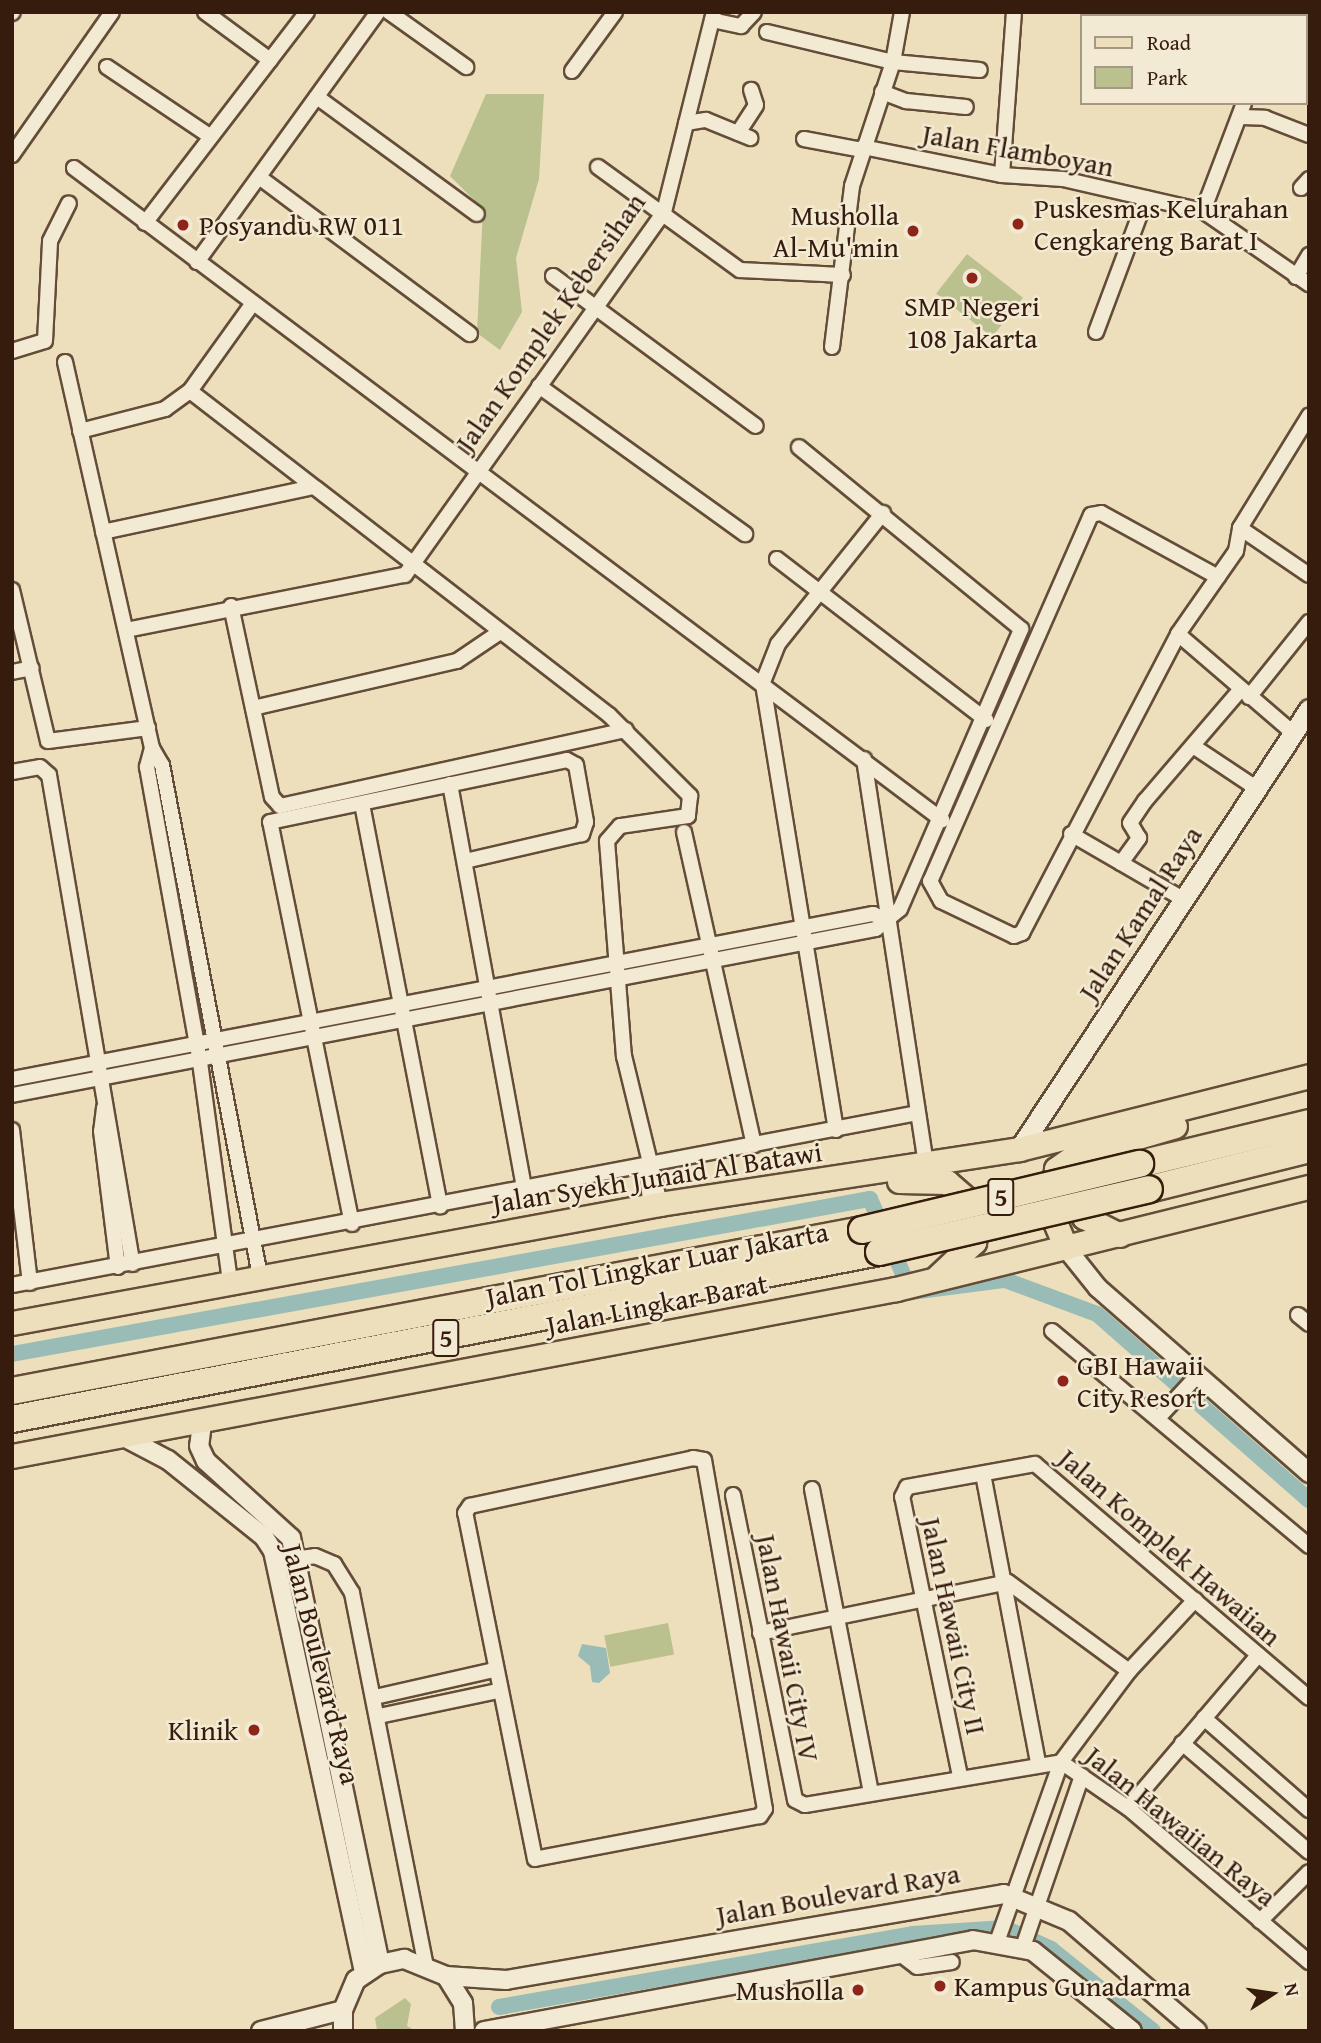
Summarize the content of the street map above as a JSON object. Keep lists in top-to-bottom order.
{
  "streets": {
    "highway": ["5", "Jalan Tol Lingkar Luar Jakarta"],
    "main road": ["Jalan Kamal Raya", "Jalan Syekh Junaid Al Batawi", "Jalan Lingkar Barat"],
    "street": [
      "Jalan Flamboyan",
      "Jalan Komplek Kebersihan",
      "Jalan Komplek Hawaiian",
      "Jalan Hawaii City II",
      "Jalan Hawaii City IV",
      "Jalan Boulevard Raya",
      "Jalan Hawaiian Raya"
    ]
  },
  "crossings": [
    ["Jalan Kamal Raya", "Jalan Syekh Junaid Al Batawi"],
    ["Jalan Lingkar Barat", "Jalan Boulevard Raya"],
    ["Jalan Komplek Hawaiian", "Jalan Hawaii City II"],
    ["Jalan Hawaii City II", "Jalan Hawaiian Raya"],
    ["Jalan Hawaii City IV", "Jalan Hawaiian Raya"]
  ],
  "places": [
    "Puskesmas Kelurahan Cengkareng Barat I",
    "Posyandu RW 011",
    "Musholla Al-Mu'min",
    "SMP Negeri 108 Jakarta",
    "GBI Hawaii City Resort",
    "Klinik",
    "Kampus Gunadarma",
    "Musholla"
  ],
  "legend": ["Road", "Park"],
  "north": "right"
}
